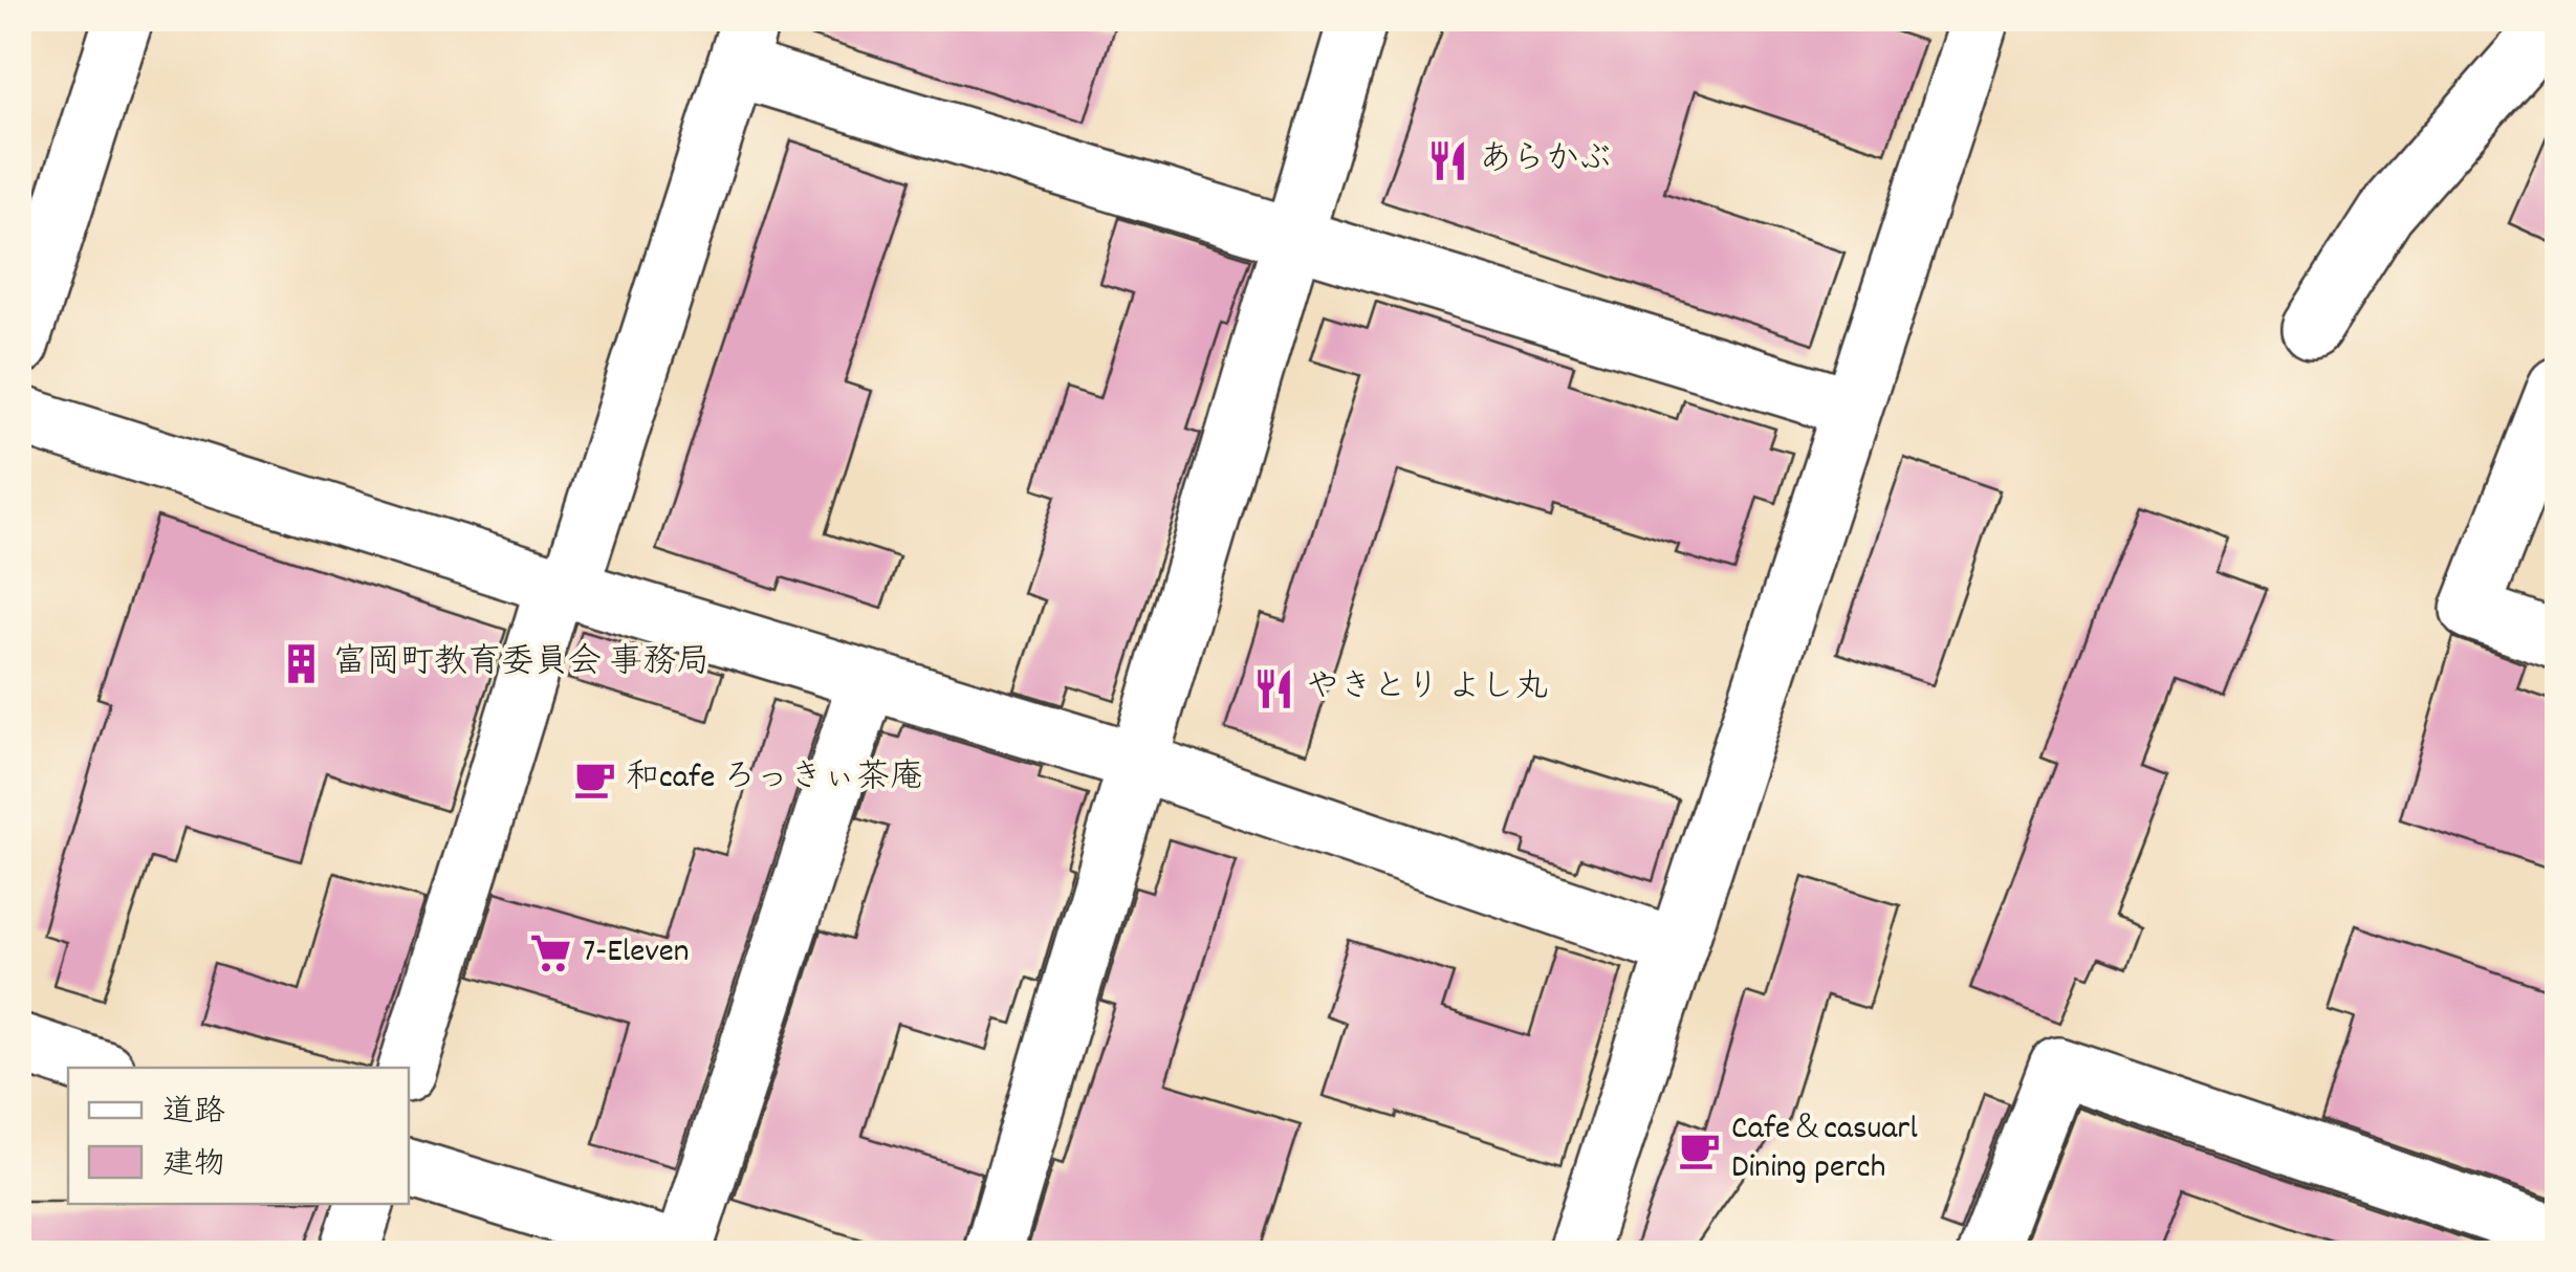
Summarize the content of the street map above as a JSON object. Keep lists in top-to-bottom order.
{
  "places": {
    "restaurant": ["あらかぶ", "やきとり よし丸"],
    "building": ["富岡町教育委員会 事務局"],
    "cafe": ["和cafe ろっきぃ茶庵", "Cafe＆casuarl Dining perch"],
    "supermarket": ["7-Eleven"]
  },
  "legend": ["道路", "建物"]
}
